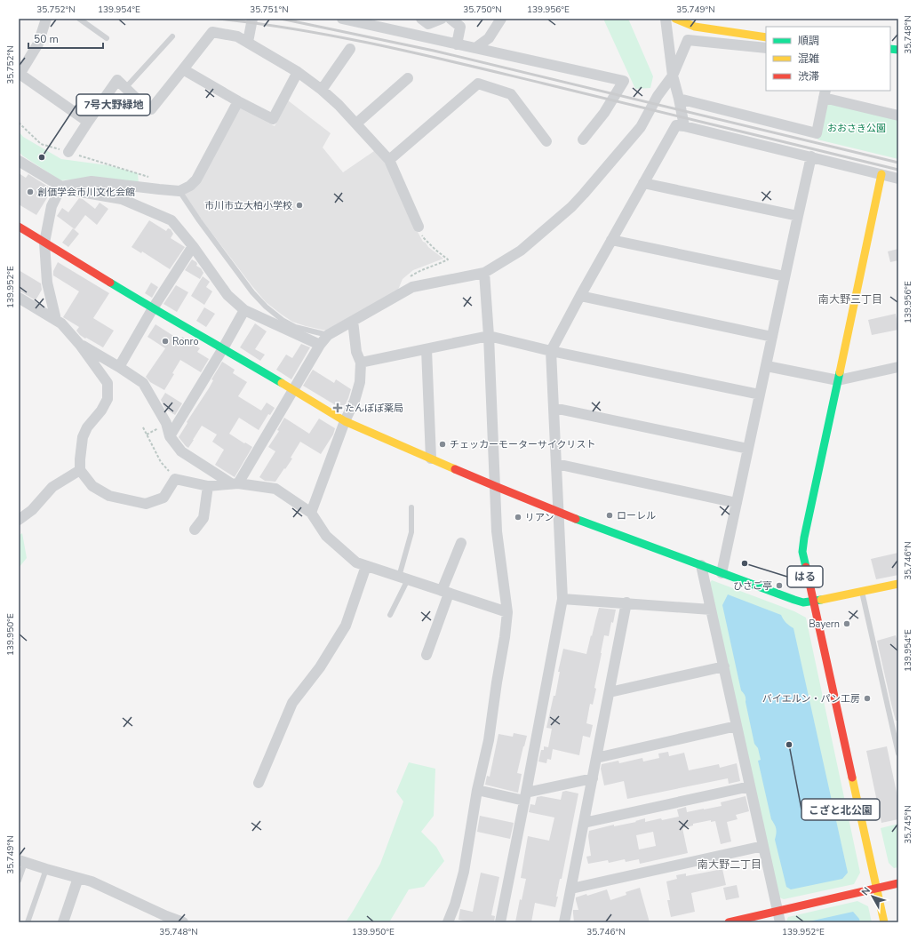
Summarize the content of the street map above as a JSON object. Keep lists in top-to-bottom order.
{
  "districts": ["南大野三丁目", "南大野二丁目"],
  "parks": ["おおさき公園"],
  "places": {
    "other": [
      "7号大野緑地",
      "創価学会市川文化会館",
      "市川市立大柏小学校",
      "Ronro",
      "チェッカーモーターサイクリスト",
      "ローレル",
      "リアン",
      "はる",
      "ひさご亭",
      "Bayern",
      "バイエルン・パン工房",
      "こざと北公園"
    ],
    "health": ["たんぽぽ薬局"]
  },
  "legend": ["順調", "混雑", "渋滞"],
  "scale_bar": "50 m",
  "north": "top left",
  "coordinates": [
    "35.752°N",
    "139.954°E",
    "35.751°N",
    "35.750°N",
    "139.956°E",
    "35.749°N",
    "35.748°N",
    "139.952°E",
    "35.746°N",
    "139.950°E",
    "35.745°N"
  ]
}
